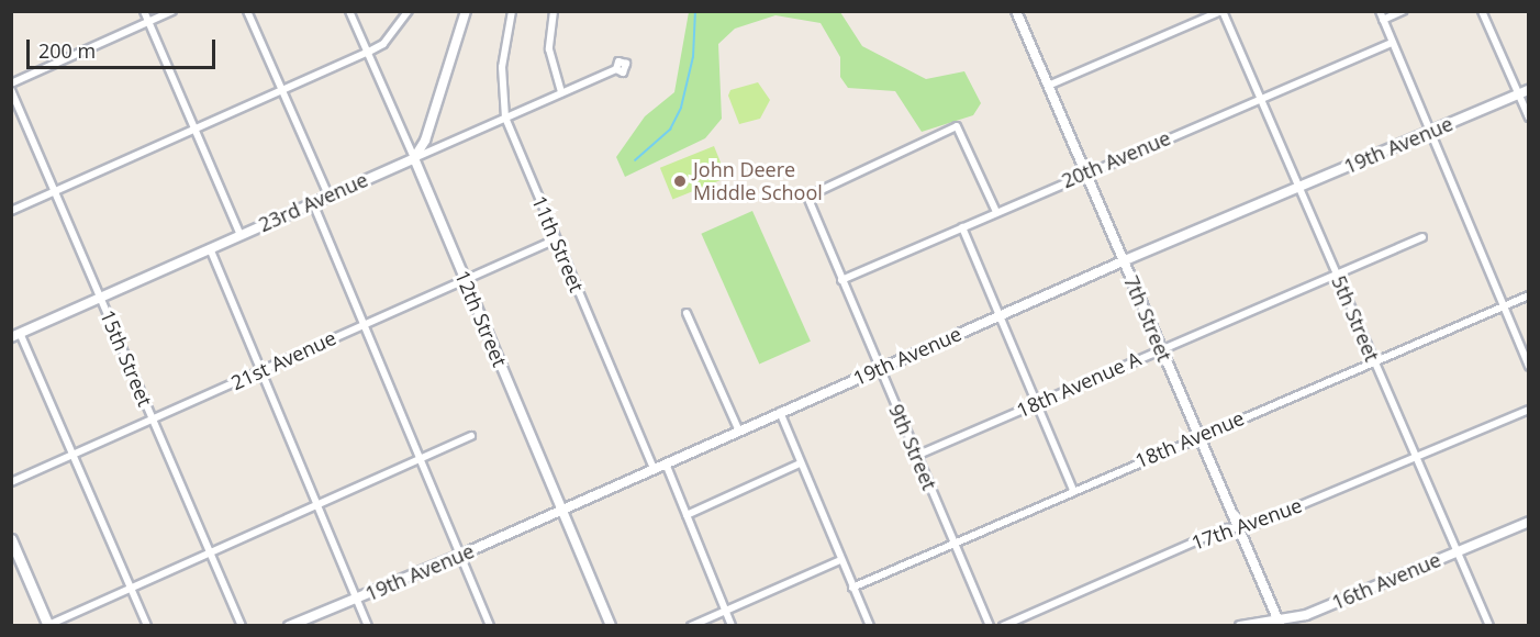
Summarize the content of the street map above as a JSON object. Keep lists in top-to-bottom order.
{
  "streets": {
    "street": [
      "19th Avenue",
      "20th Avenue",
      "23rd Avenue",
      "11th Street",
      "12th Street",
      "7th Street",
      "5th Street",
      "15th Street",
      "21st Avenue",
      "18th Avenue A",
      "18th Avenue",
      "9th Street",
      "17th Avenue",
      "16th Avenue"
    ]
  },
  "crossings": [
    ["19th Avenue", "11th Street"],
    ["19th Avenue", "12th Street"],
    ["19th Avenue", "7th Street"],
    ["19th Avenue", "5th Street"],
    ["19th Avenue", "9th Street"],
    ["20th Avenue", "7th Street"],
    ["20th Avenue", "5th Street"],
    ["20th Avenue", "9th Street"],
    ["23rd Avenue", "11th Street"],
    ["23rd Avenue", "12th Street"],
    ["23rd Avenue", "15th Street"],
    ["11th Street", "21st Avenue"],
    ["12th Street", "21st Avenue"],
    ["7th Street", "18th Avenue A"],
    ["7th Street", "18th Avenue"],
    ["7th Street", "17th Avenue"],
    ["7th Street", "16th Avenue"],
    ["5th Street", "18th Avenue A"],
    ["5th Street", "18th Avenue"],
    ["5th Street", "17th Avenue"],
    ["5th Street", "16th Avenue"],
    ["15th Street", "21st Avenue"],
    ["18th Avenue A", "9th Street"],
    ["18th Avenue", "9th Street"]
  ],
  "places": ["John Deere Middle School"],
  "scale_bar": "200 m"
}
